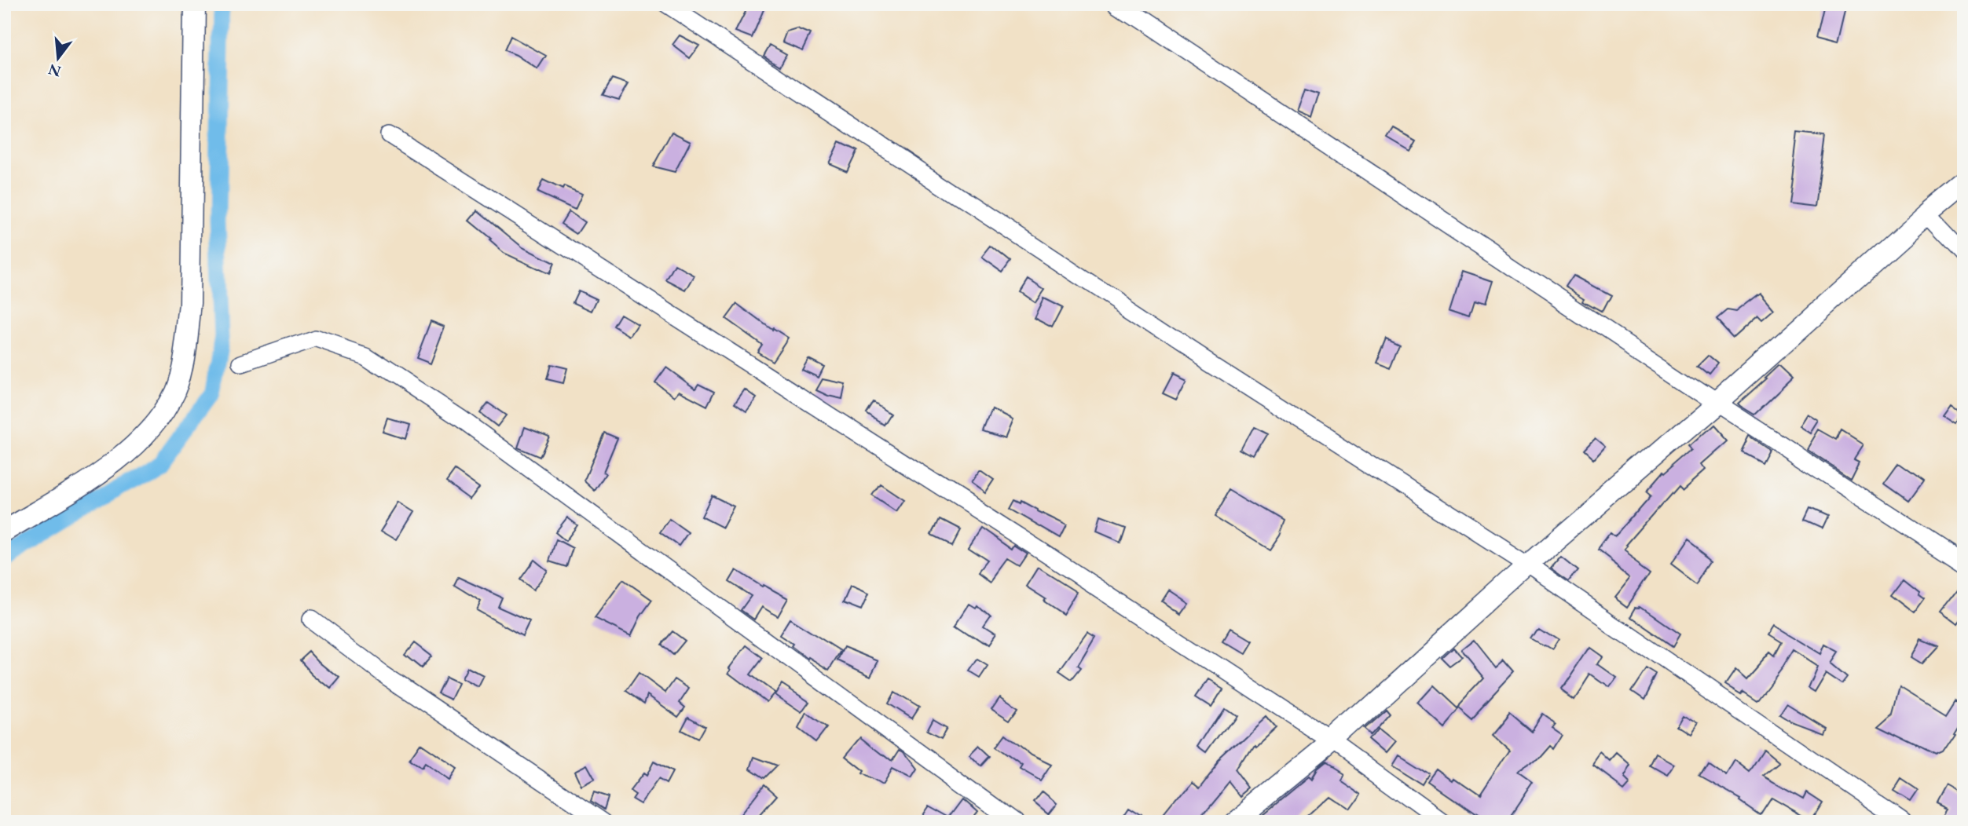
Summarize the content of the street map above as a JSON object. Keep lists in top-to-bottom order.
{
  "north": "bottom"
}
